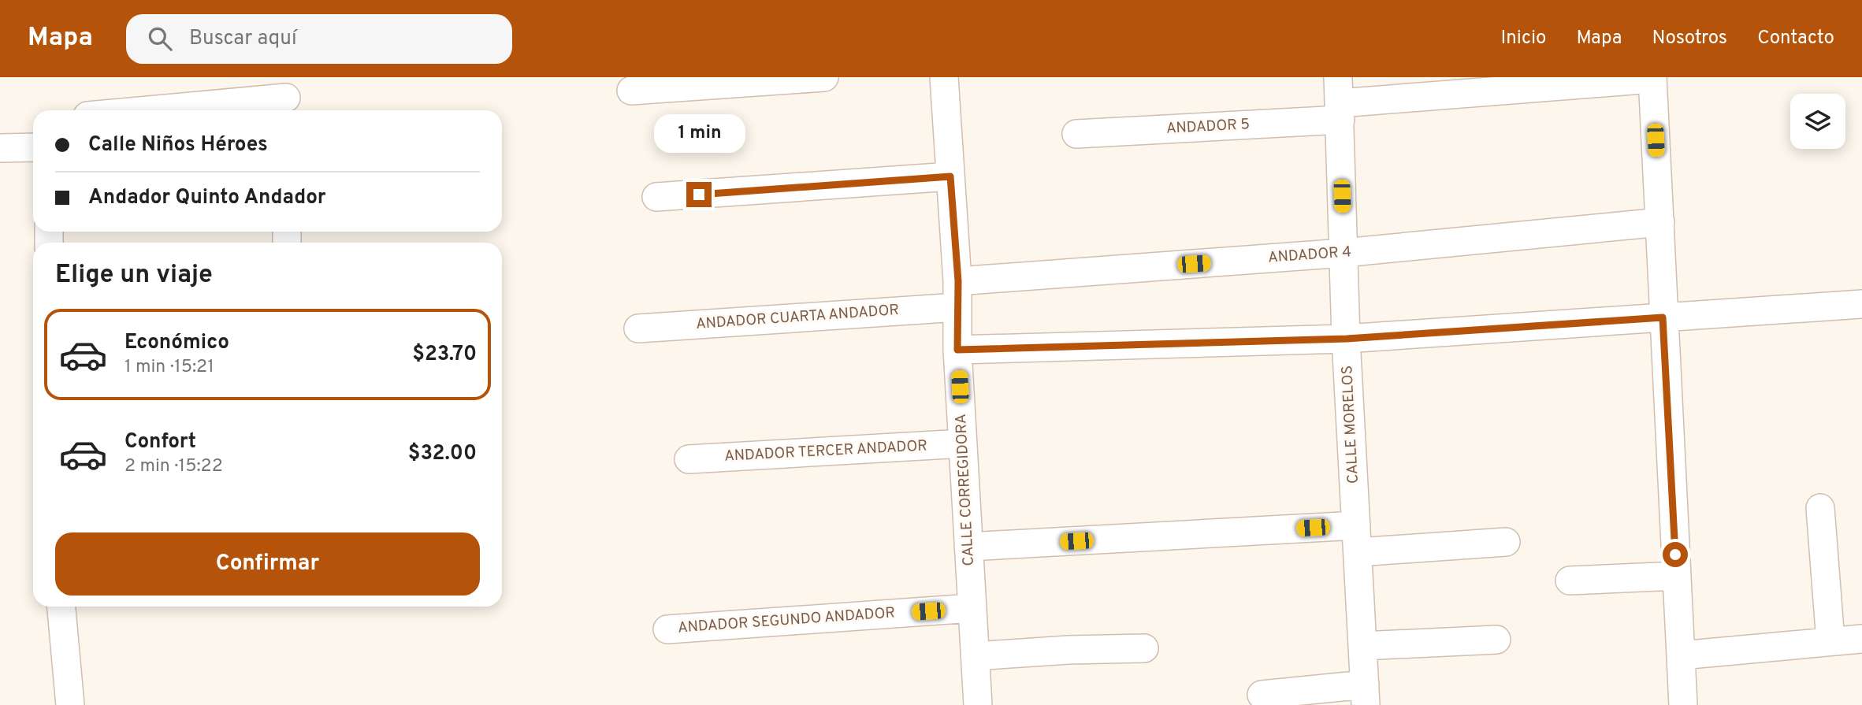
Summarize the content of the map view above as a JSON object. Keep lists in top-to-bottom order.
{
  "streets": {
    "street": [
      "ANDADOR 5",
      "ANDADOR 4",
      "ANDADOR CUARTA ANDADOR",
      "CALLE MORELOS",
      "ANDADOR TERCER ANDADOR",
      "CALLE CORREGIDORA",
      "ANDADOR SEGUNDO ANDADOR"
    ]
  },
  "crossings": [
    ["ANDADOR 5", "CALLE MORELOS"],
    ["ANDADOR 4", "ANDADOR CUARTA ANDADOR"],
    ["ANDADOR 4", "CALLE MORELOS"],
    ["ANDADOR 4", "CALLE CORREGIDORA"],
    ["ANDADOR CUARTA ANDADOR", "CALLE CORREGIDORA"],
    ["ANDADOR TERCER ANDADOR", "CALLE CORREGIDORA"],
    ["CALLE CORREGIDORA", "ANDADOR SEGUNDO ANDADOR"]
  ],
  "page": {
    "header": "Mapa",
    "search": "Buscar aquí",
    "nav": [
      "Inicio",
      "Mapa",
      "Nosotros",
      "Contacto"
    ],
    "banner": ["Calle Niños Héroes", "Andador Quinto Andador"],
    "bubble": "1 min",
    "heading": "Elige un viaje",
    "list": [
      {
        "name": "Económico",
        "note": "1 min · 15:21",
        "value": "$23.70"
      },
      {
        "name": "Confort",
        "note": "2 min · 15:22",
        "value": "$32.00"
      }
    ],
    "buttons": "Confirmar"
  }
}
